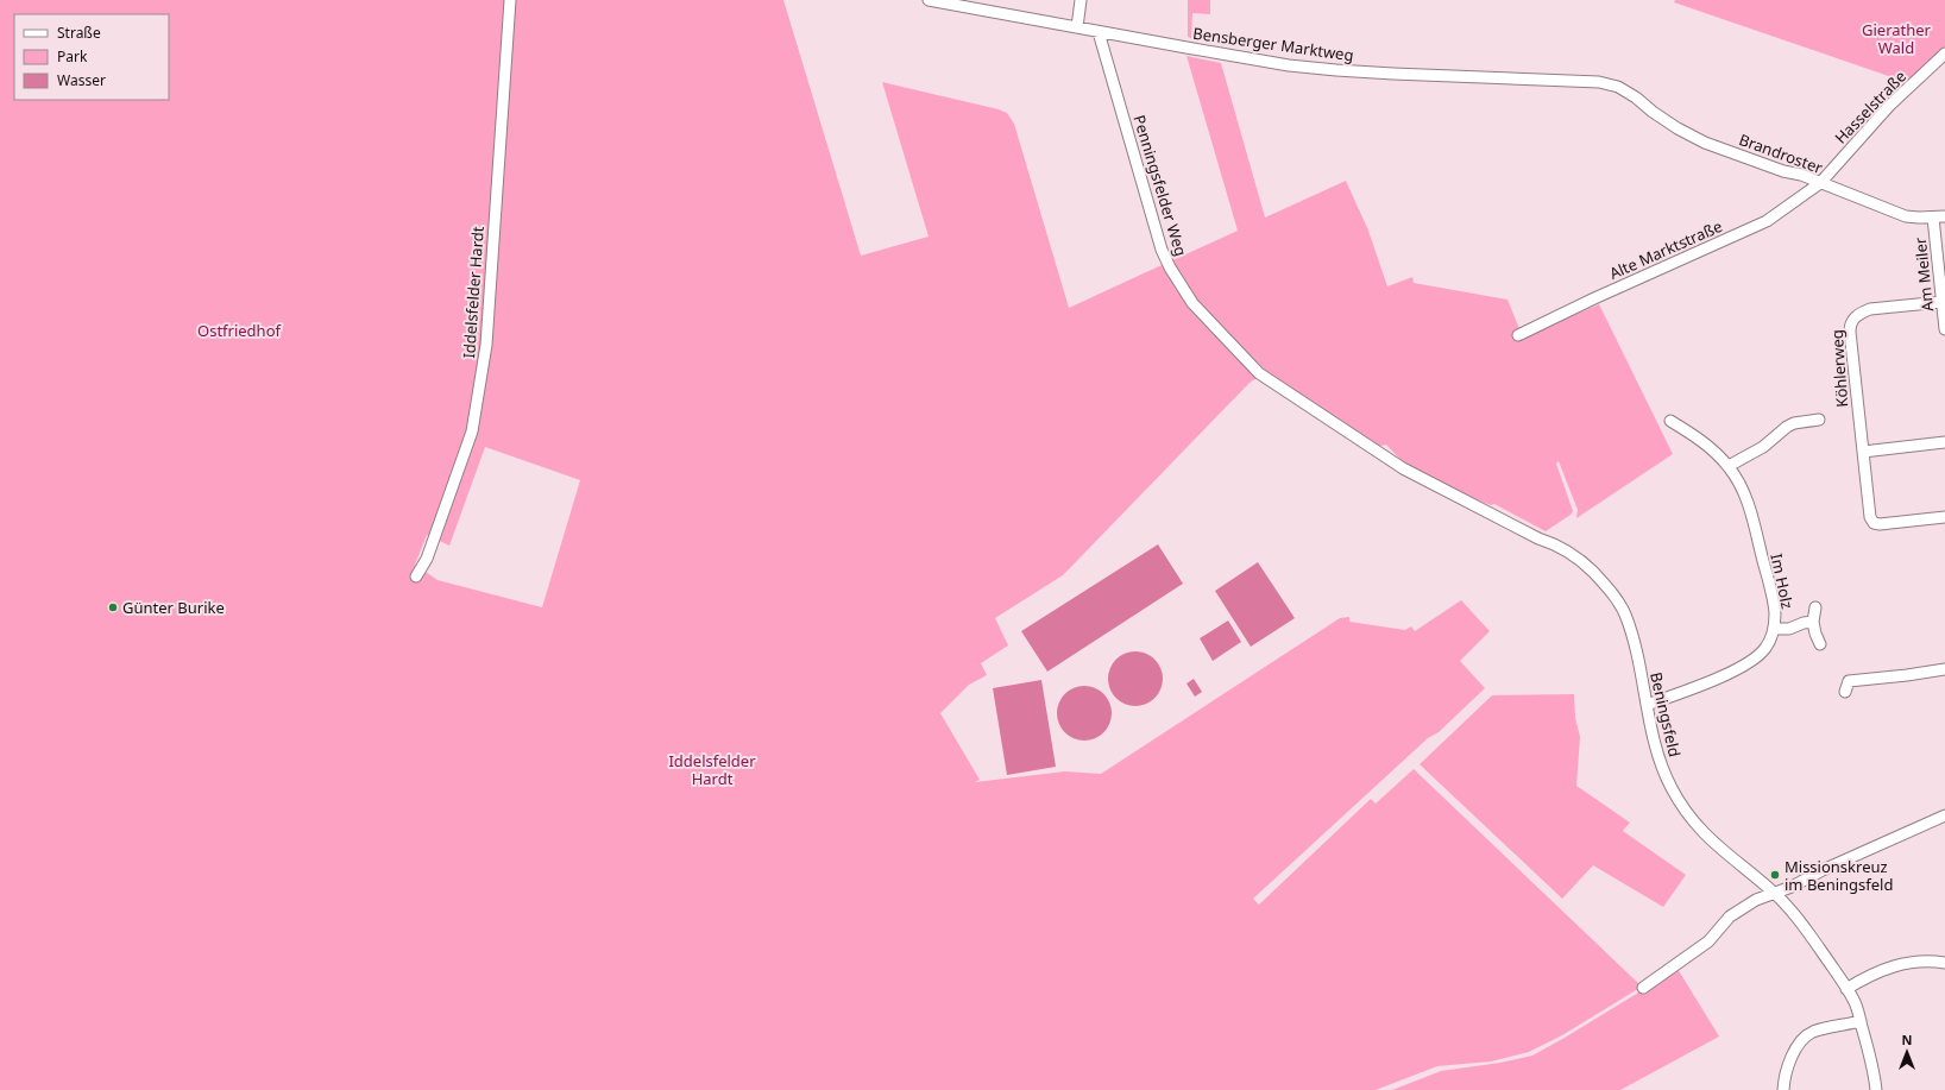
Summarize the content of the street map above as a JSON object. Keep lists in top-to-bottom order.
{
  "streets": {
    "street": [
      "Bensberger Marktweg",
      "Hasselstraße",
      "Brandroster",
      "Penningsfelder Weg",
      "Alte Marktstraße",
      "Am Meiler",
      "Iddelsfelder Hardt",
      "Köhlerweg",
      "Im Holz",
      "Beningsfeld"
    ]
  },
  "crossings": [
    ["Bensberger Marktweg", "Brandroster"],
    ["Bensberger Marktweg", "Penningsfelder Weg"],
    ["Hasselstraße", "Brandroster"],
    ["Hasselstraße", "Alte Marktstraße"],
    ["Brandroster", "Alte Marktstraße"],
    ["Brandroster", "Am Meiler"],
    ["Penningsfelder Weg", "Beningsfeld"],
    ["Am Meiler", "Köhlerweg"],
    ["Im Holz", "Beningsfeld"]
  ],
  "parks": ["Gierather Wald", "Ostfriedhof", "Iddelsfelder Hardt"],
  "places": ["Günter Burike", "Missionskreuz im Beningsfeld"],
  "legend": ["Straße", "Park", "Wasser"],
  "north": "top"
}
